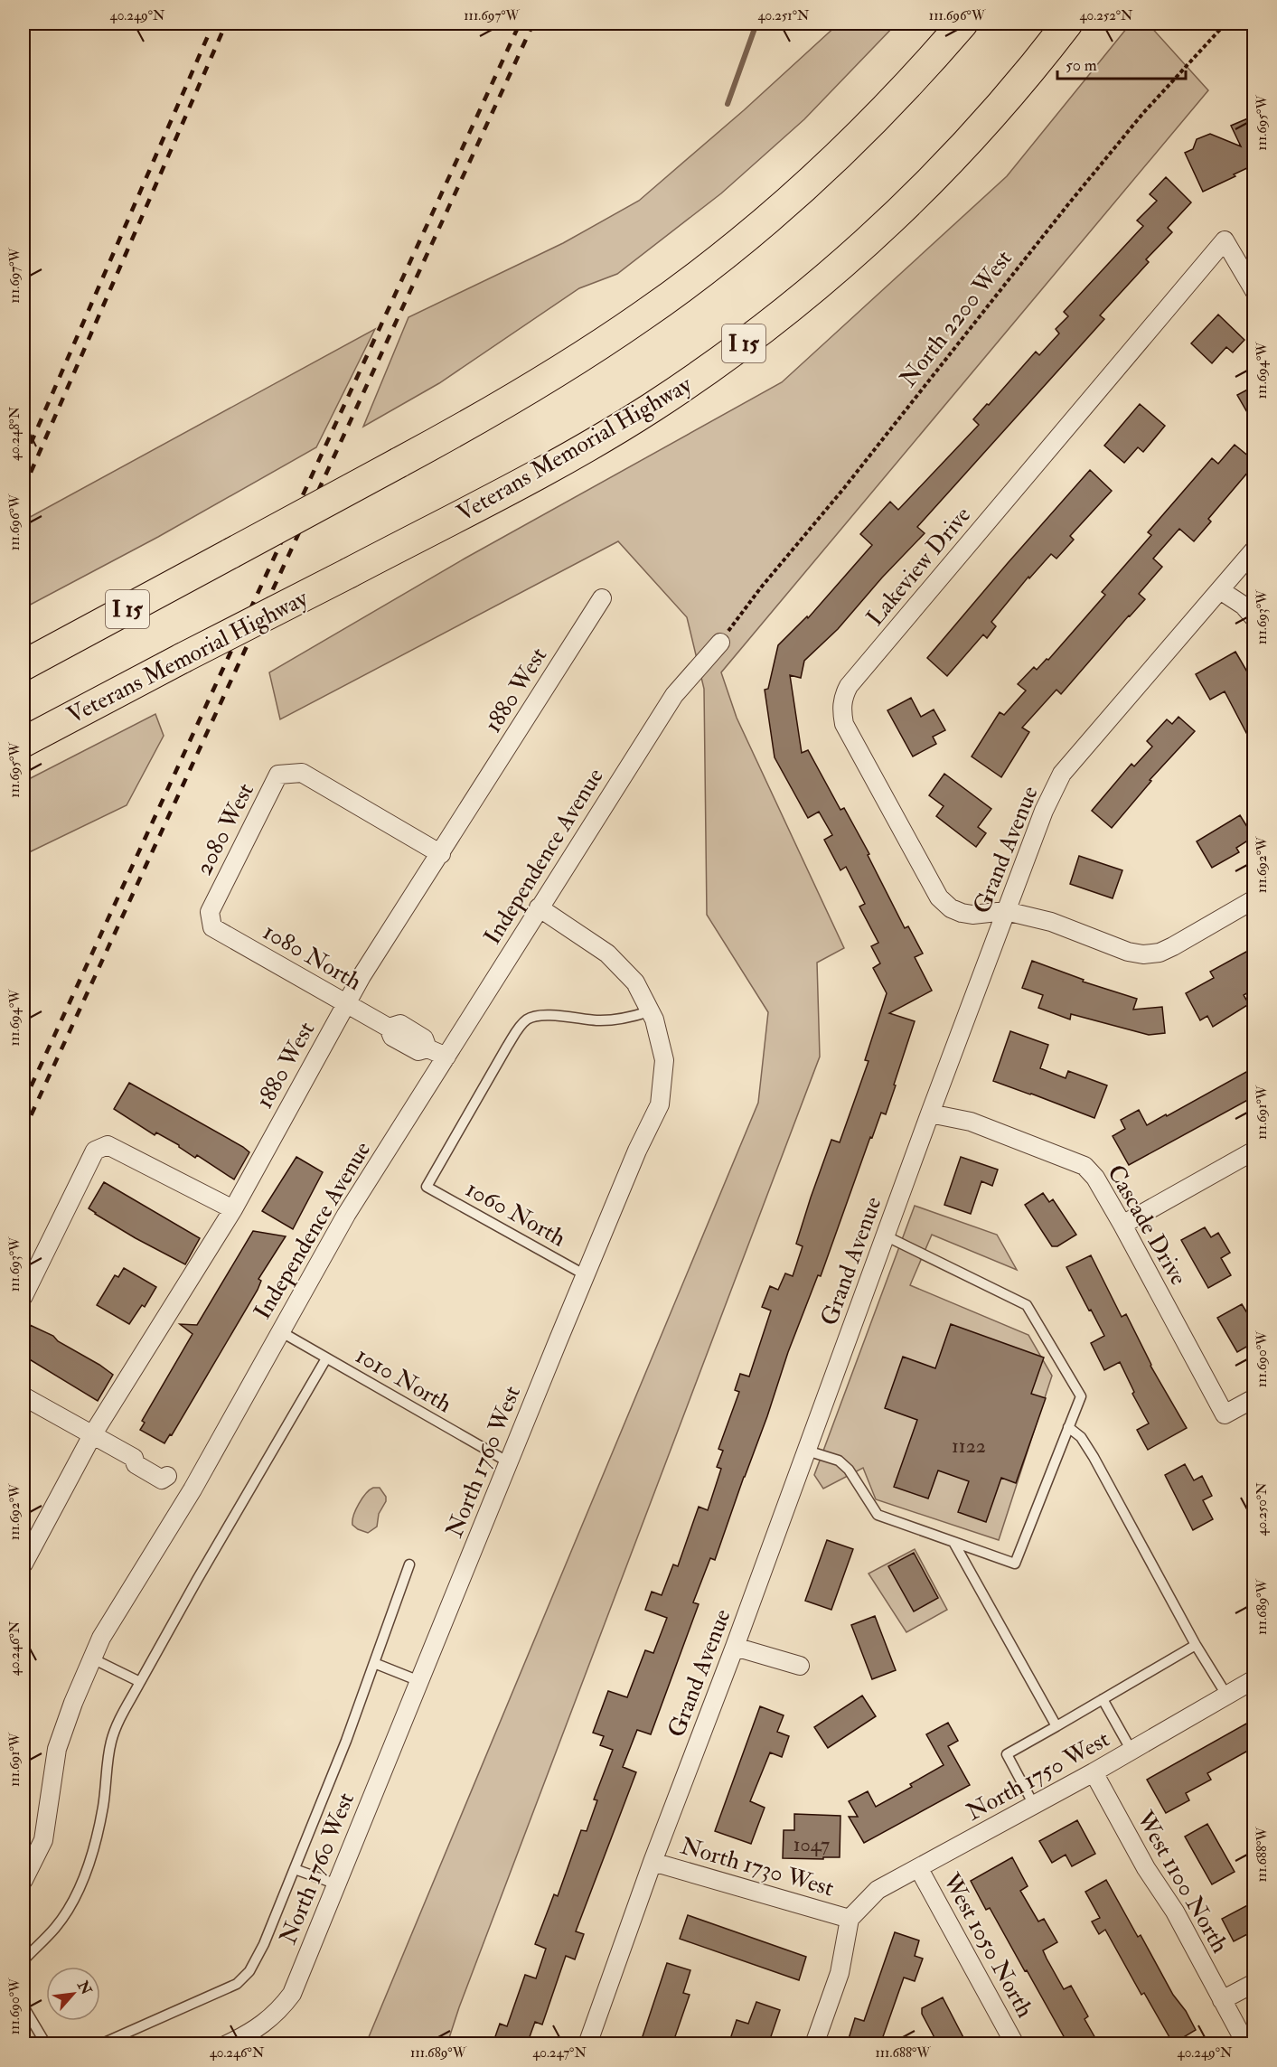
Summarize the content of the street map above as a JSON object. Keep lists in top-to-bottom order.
{
  "streets": {
    "highway": ["I 15", "Veterans Memorial Highway"],
    "street": [
      "Lakeview Drive",
      "1880 West",
      "2080 West",
      "Grand Avenue",
      "Independence Avenue",
      "1080 North",
      "Cascade Drive",
      "North 1760 West",
      "North 1750 West",
      "North 1730 West",
      "West 1100 North",
      "West 1050 North"
    ],
    "lane": ["1060 North", "1010 North"],
    "path": ["North 2200 West"]
  },
  "crossings": [
    ["North 2200 West", "Independence Avenue"],
    ["Lakeview Drive", "Grand Avenue"],
    ["1880 West", "2080 West"],
    ["1880 West", "1080 North"],
    ["2080 West", "1080 North"],
    ["Grand Avenue", "Cascade Drive"],
    ["Grand Avenue", "North 1730 West"],
    ["Independence Avenue", "1080 North"],
    ["Independence Avenue", "1010 North"],
    ["Independence Avenue", "North 1760 West"],
    ["1060 North", "North 1760 West"],
    ["1010 North", "North 1760 West"],
    ["North 1750 West", "North 1730 West"],
    ["North 1750 West", "West 1100 North"],
    ["North 1750 West", "West 1050 North"]
  ],
  "house_numbers": ["1122", "1047"],
  "scale_bar": "50 m",
  "north": "top right",
  "coordinates": [
    "40.249°N",
    "111.697°W",
    "40.251°N",
    "111.696°W",
    "40.252°N",
    "111.695°W",
    "111.694°W",
    "40.248°N",
    "111.693°W",
    "111.692°W",
    "111.691°W",
    "111.690°W",
    "40.250°N",
    "111.689°W",
    "40.246°N",
    "111.688°W",
    "40.247°N"
  ]
}
